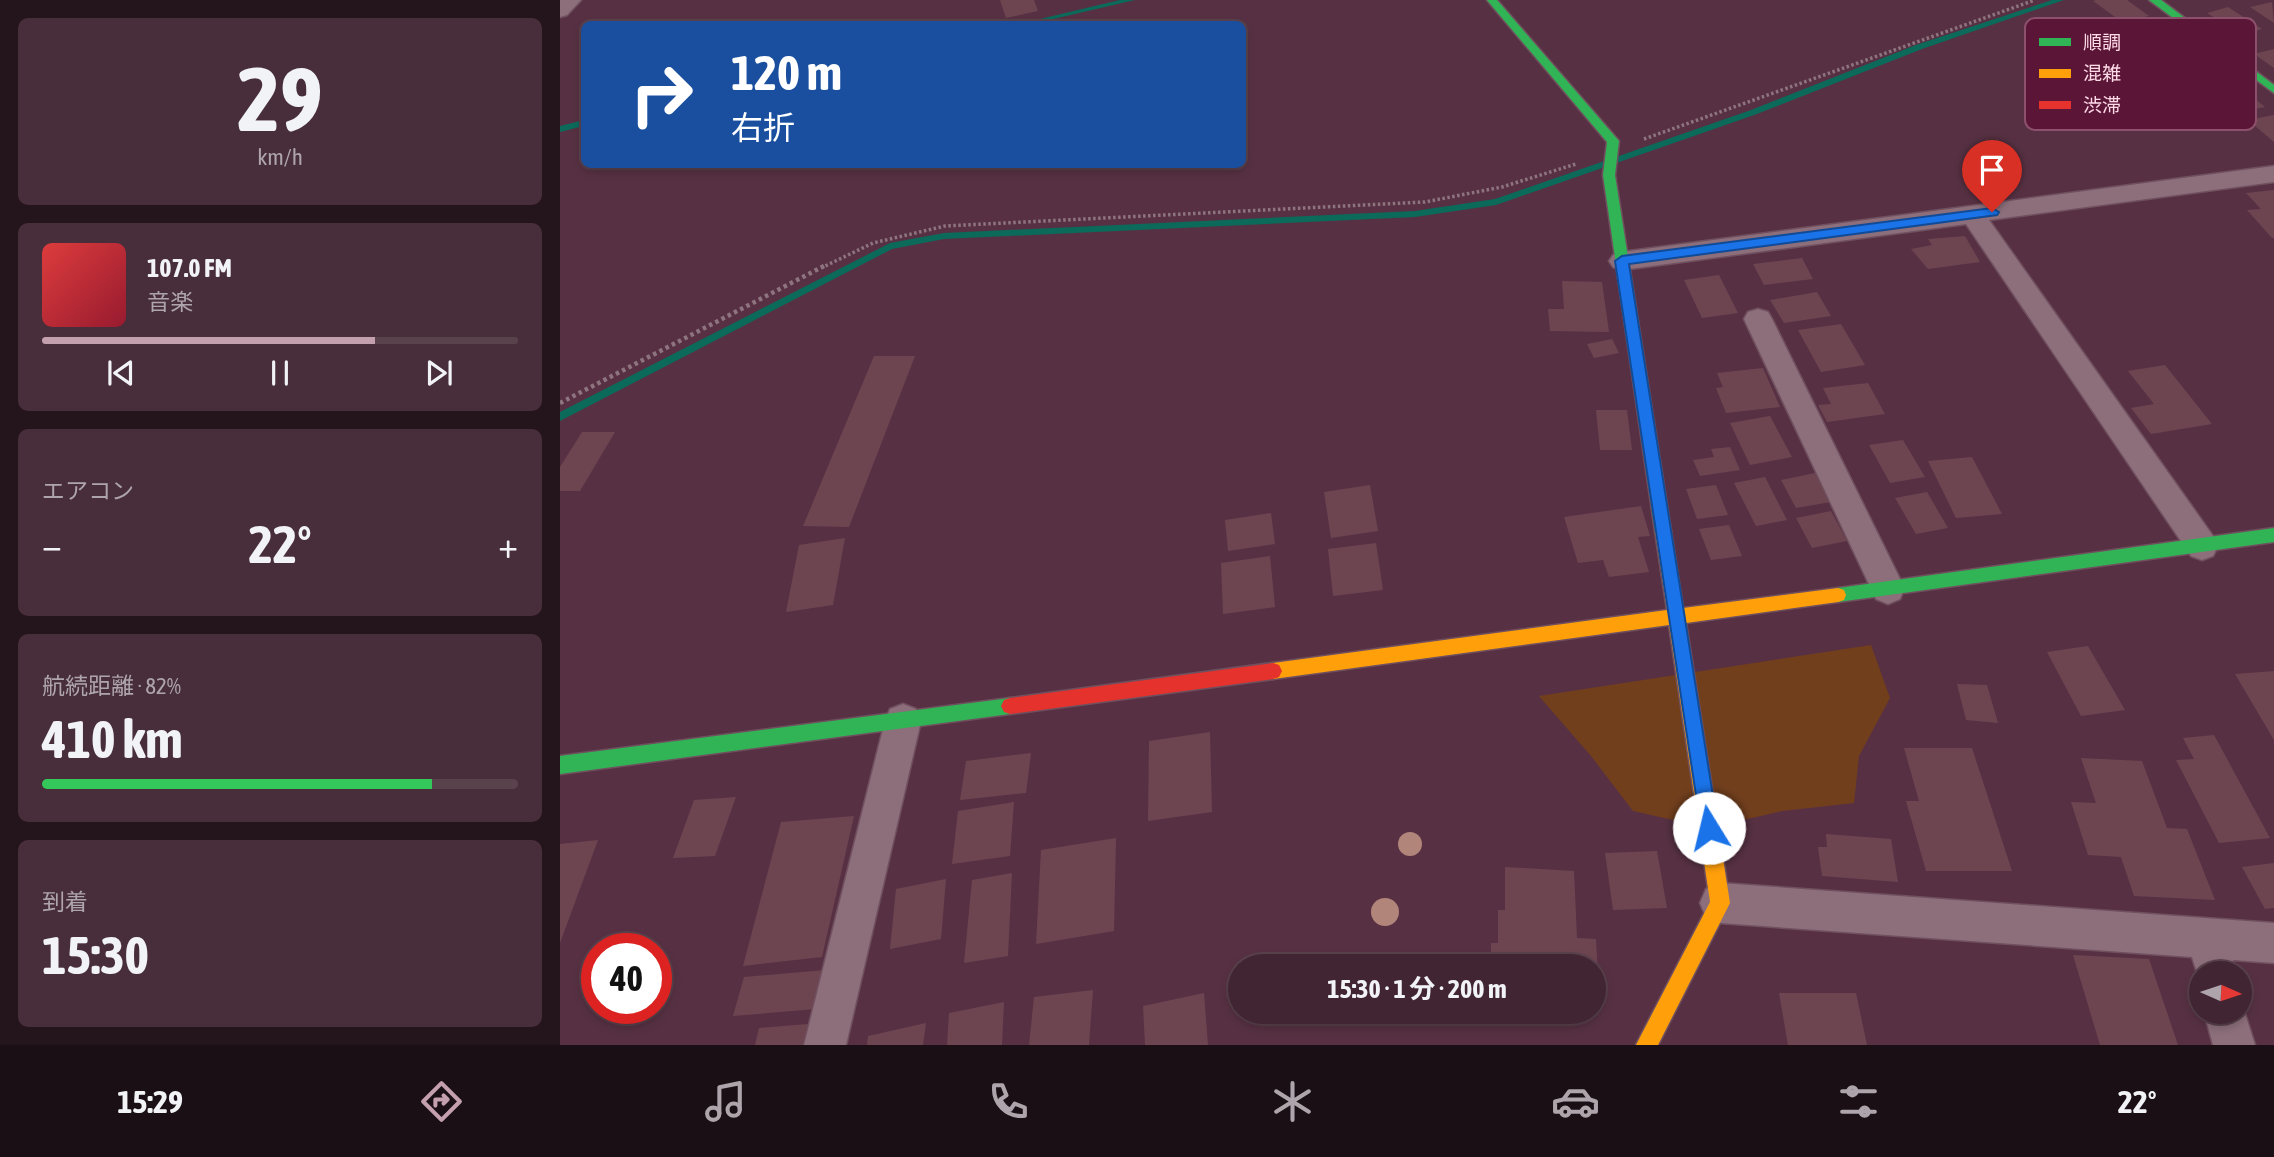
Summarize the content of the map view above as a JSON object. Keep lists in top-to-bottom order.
{
  "legend": ["順調", "混雑", "渋滞"],
  "north": "right",
  "page": {
    "tile": [
      ["29", "km/h"],
      "エアコン",
      ["航続距離 · 82%", "410 km"],
      ["到着", "15:30"]
    ],
    "turn": ["120 m", "右折"],
    "song": ["107.0 FM", "音楽"],
    "heat": ["−", "22°", "+"],
    "limit": "40",
    "trip": "15:30 · 1 分 · 200 m",
    "tabs": ["15:29", "22°"]
  }
}
